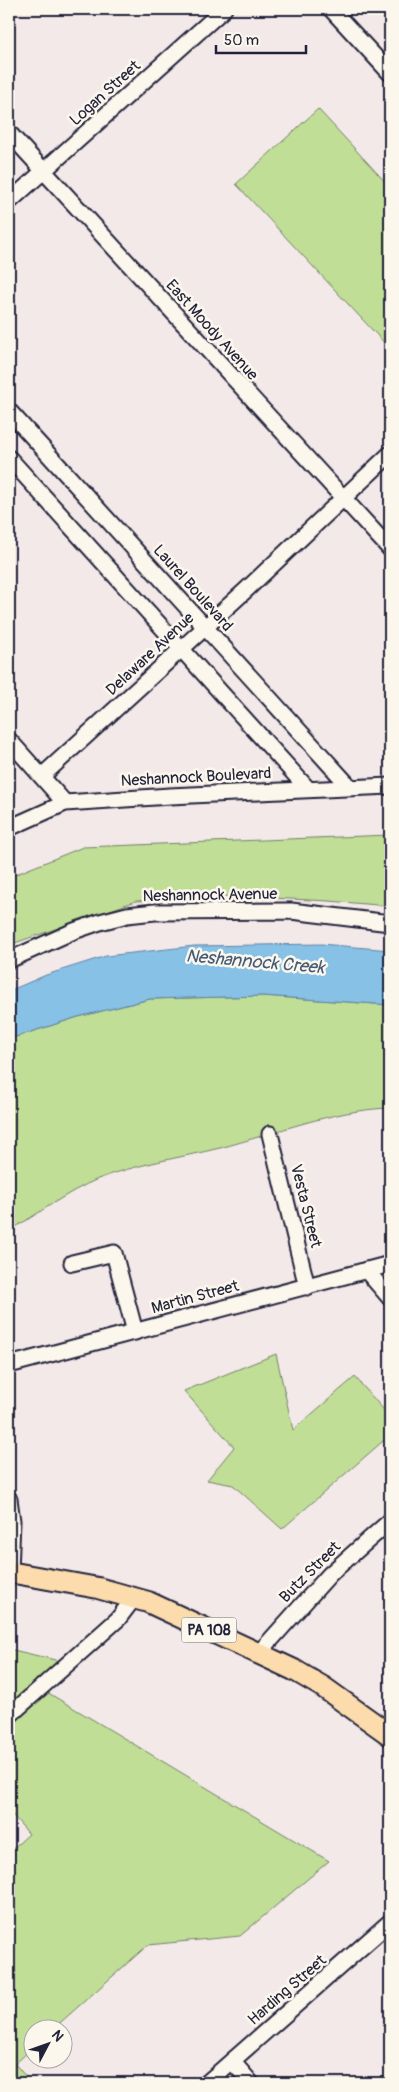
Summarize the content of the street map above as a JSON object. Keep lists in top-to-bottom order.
{
  "streets": {
    "main road": ["PA 108"],
    "street": [
      "Logan Street",
      "East Moody Avenue",
      "Laurel Boulevard",
      "Delaware Avenue",
      "Neshannock Boulevard",
      "Neshannock Avenue",
      "Vesta Street",
      "Martin Street",
      "Butz Street",
      "Harding Street"
    ]
  },
  "crossings": [
    ["Logan Street", "East Moody Avenue"],
    ["East Moody Avenue", "Delaware Avenue"],
    ["Laurel Boulevard", "Delaware Avenue"],
    ["Laurel Boulevard", "Neshannock Boulevard"],
    ["Vesta Street", "Martin Street"],
    ["Butz Street", "PA 108"]
  ],
  "water": ["Neshannock Creek"],
  "scale_bar": "50 m",
  "north": "top right"
}
